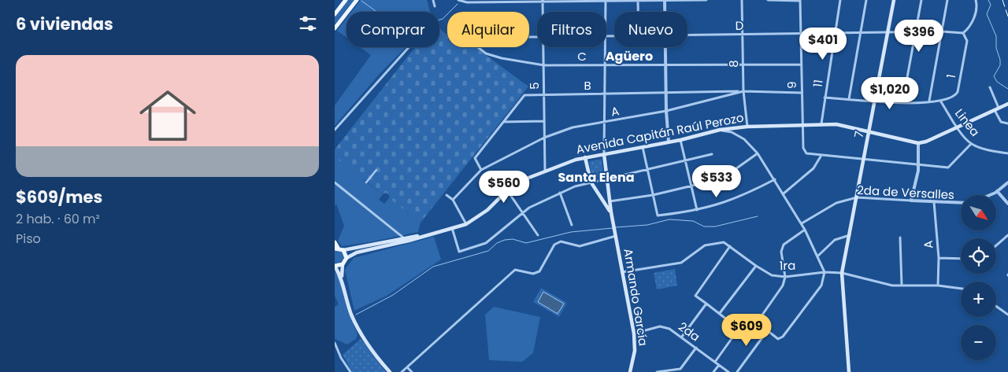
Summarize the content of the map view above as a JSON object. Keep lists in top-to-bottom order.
{
  "streets": {
    "main road": ["Avenida Capitán Raúl Perozo", "7", "Armando García"],
    "street": [
      "D",
      "C",
      "8",
      "1",
      "11",
      "9",
      "5",
      "B",
      "A",
      "Linea",
      "2da de Versalles",
      "1ra",
      "2da"
    ]
  },
  "crossings": [
    ["D", "8"],
    ["D", "1"],
    ["D", "11"],
    ["D", "9"],
    ["D", "7"],
    ["C", "8"],
    ["C", "9"],
    ["C", "5"],
    ["8", "B"],
    ["8", "A"],
    ["8", "Avenida Capitán Raúl Perozo"],
    ["1", "Linea"],
    ["11", "Avenida Capitán Raúl Perozo"],
    ["9", "A"],
    ["9", "Avenida Capitán Raúl Perozo"],
    ["5", "B"],
    ["5", "A"],
    ["5", "Avenida Capitán Raúl Perozo"],
    ["B", "A"],
    ["A", "2da de Versalles"],
    ["A", "1ra"],
    ["Avenida Capitán Raúl Perozo", "7"],
    ["Avenida Capitán Raúl Perozo", "Armando García"],
    ["7", "2da de Versalles"],
    ["7", "1ra"],
    ["Armando García", "2da"]
  ],
  "districts": ["Agüero", "Santa Elena"],
  "north": "bottom right",
  "page": {
    "heading": "6 viviendas",
    "chip": [
      "Comprar",
      "Alquilar",
      "Filtros",
      "Nuevo"
    ],
    "price": [
      "$396",
      "$401",
      "$1,020",
      "$533",
      "$560",
      "$609"
    ],
    "list": [
      {
        "name": "$609/mes",
        "note": "2 hab. · 60 m² · Piso"
      }
    ],
    "map_buttons": ["+", "−"]
  }
}
